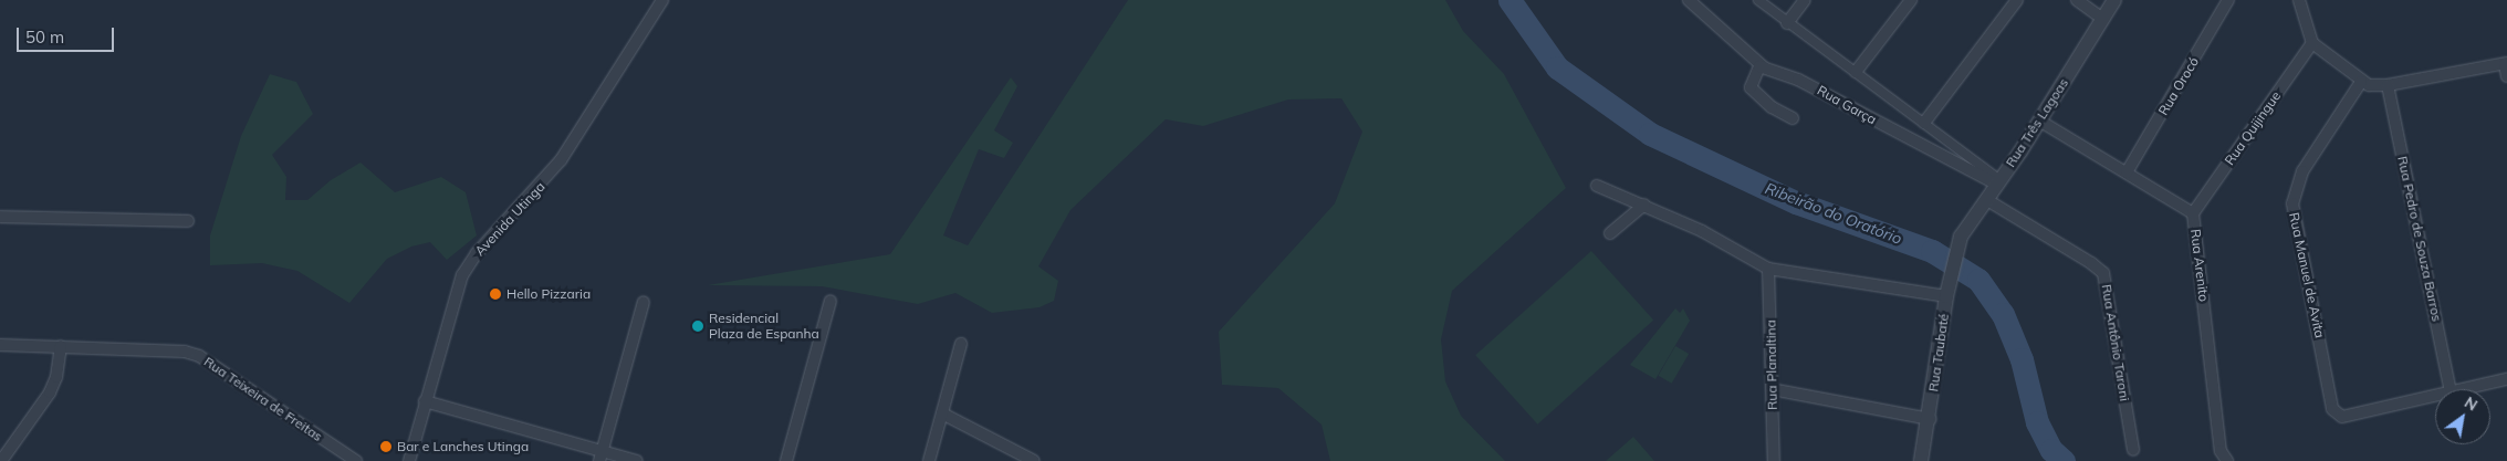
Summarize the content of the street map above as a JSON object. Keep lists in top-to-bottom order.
{
  "streets": {
    "street": [
      "Rua Orocó",
      "Rua Garça",
      "Rua Três Lagoas",
      "Rua Quijingue",
      "Avenida Utinga",
      "Rua Pedro de Souza Barros",
      "Rua Arenito",
      "Rua Manuel de Avita",
      "Rua Antônio Taroni",
      "Rua Taubaté",
      "Rua Planaltina",
      "Rua Teixeira de Freitas"
    ]
  },
  "crossings": [
    ["Rua Orocó", "Rua Arenito"],
    ["Rua Garça", "Rua Três Lagoas"],
    ["Rua Três Lagoas", "Rua Arenito"],
    ["Rua Três Lagoas", "Rua Antônio Taroni"],
    ["Rua Três Lagoas", "Rua Taubaté"],
    ["Rua Quijingue", "Rua Arenito"]
  ],
  "water": ["Ribeirão do Oratório"],
  "places": ["Hello Pizzaria", "Residencial Plaza de Espanha", "Bar e Lanches Utinga"],
  "scale_bar": "50 m",
  "north": "top right"
}
